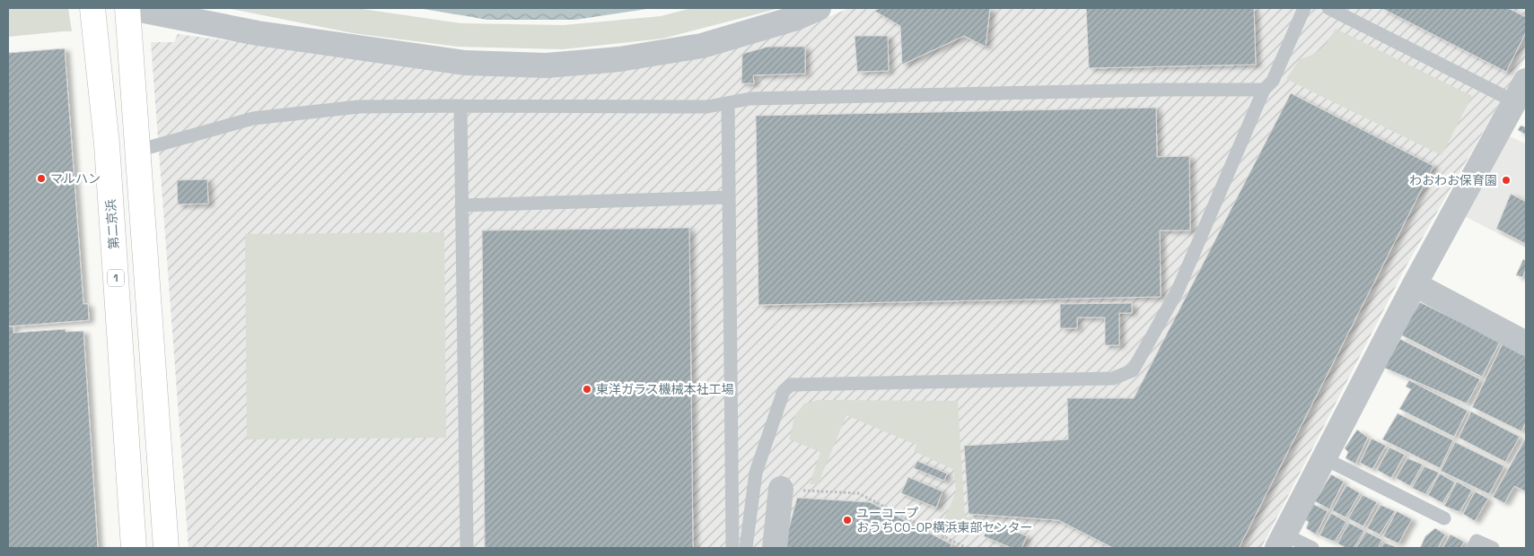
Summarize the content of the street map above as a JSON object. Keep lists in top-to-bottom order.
{
  "streets": {
    "highway": ["第二京浜", "1"]
  },
  "places": [
    "マルハン",
    "わおわお保育園",
    "東洋ガラス機械本社工場",
    "ユーコープ おうちCO-OP横浜東部センター"
  ]
}
